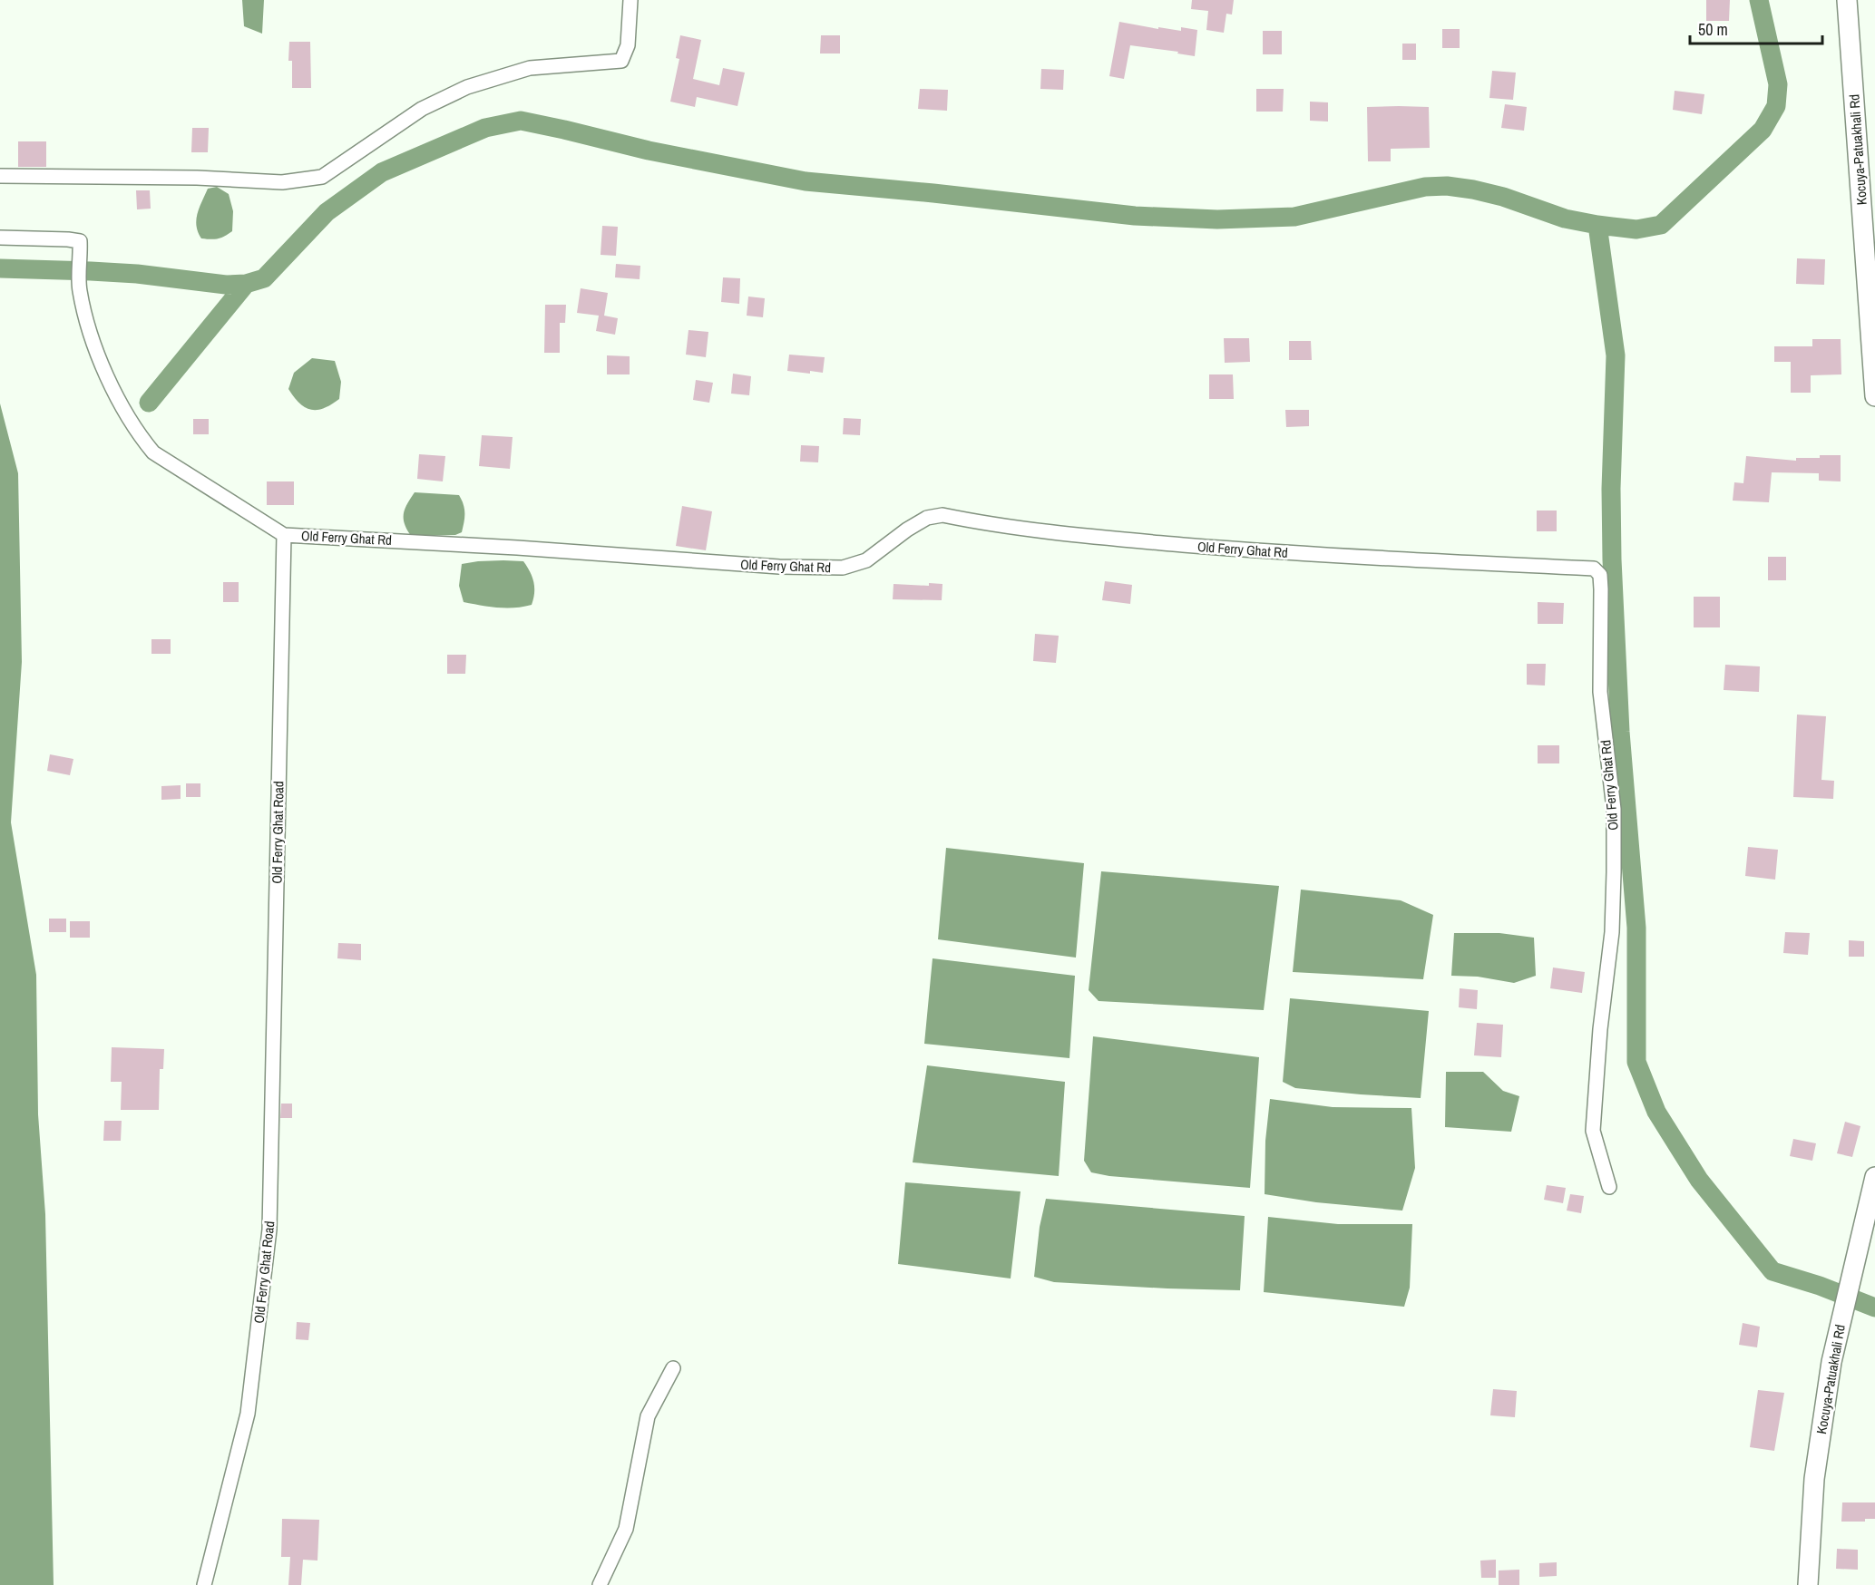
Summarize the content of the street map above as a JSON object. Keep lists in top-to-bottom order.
{
  "streets": {
    "main road": ["Kocuya-Patuakhali Rd"],
    "street": ["Old Ferry Ghat Rd", "Old Ferry Ghat Road"]
  },
  "crossings": [
    ["Old Ferry Ghat Rd", "Old Ferry Ghat Road"]
  ],
  "scale_bar": "50 m"
}
